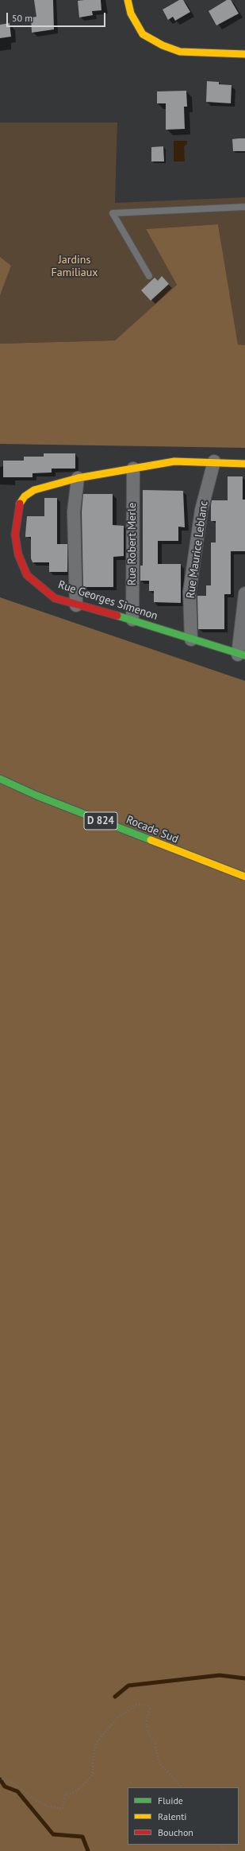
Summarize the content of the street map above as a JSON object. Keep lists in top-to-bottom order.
{
  "streets": {
    "street": [
      "Rue Robert Merle",
      "Rue Maurice Leblanc",
      "Rue Georges Simenon",
      "D 824",
      "Rocade Sud"
    ]
  },
  "crossings": [
    ["Rue Robert Merle", "Rue Georges Simenon"],
    ["Rue Maurice Leblanc", "Rue Georges Simenon"]
  ],
  "parks": ["Jardins Familiaux"],
  "legend": ["Fluide", "Ralenti", "Bouchon"],
  "scale_bar": "50 m"
}
